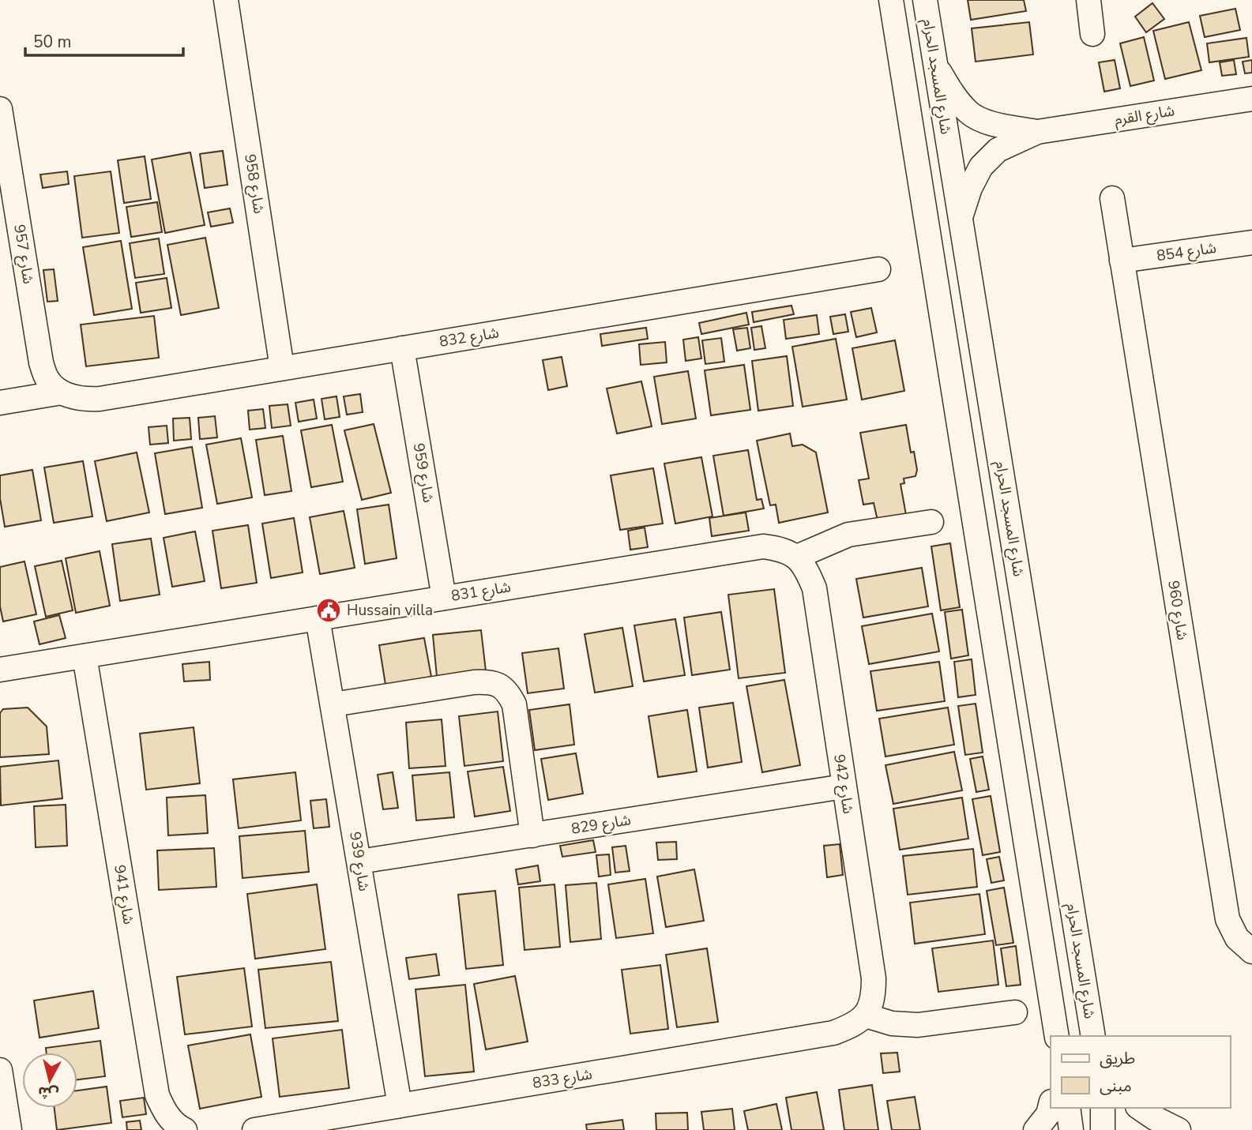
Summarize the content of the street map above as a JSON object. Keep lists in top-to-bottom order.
{
  "streets": {
    "street": [
      "شارع المسجد الحرام",
      "شارع القرم",
      "شارع 958",
      "شارع 854",
      "شارع 957",
      "شارع 832",
      "شارع 959",
      "شارع 831",
      "شارع 960",
      "شارع 942",
      "شارع 829",
      "شارع 939",
      "شارع 941",
      "شارع 833"
    ]
  },
  "crossings": [
    ["شارع المسجد الحرام", "شارع القرم"],
    ["شارع 958", "شارع 832"],
    ["شارع 854", "شارع 960"],
    ["شارع 957", "شارع 832"],
    ["شارع 832", "شارع 959"],
    ["شارع 959", "شارع 831"],
    ["شارع 831", "شارع 942"],
    ["شارع 831", "شارع 939"],
    ["شارع 831", "شارع 941"],
    ["شارع 942", "شارع 829"],
    ["شارع 942", "شارع 833"],
    ["شارع 829", "شارع 939"],
    ["شارع 939", "شارع 833"]
  ],
  "places": {
    "public building": ["Hussain villa"]
  },
  "legend": ["طريق", "مبنى"],
  "scale_bar": "50 m",
  "north": "bottom"
}
